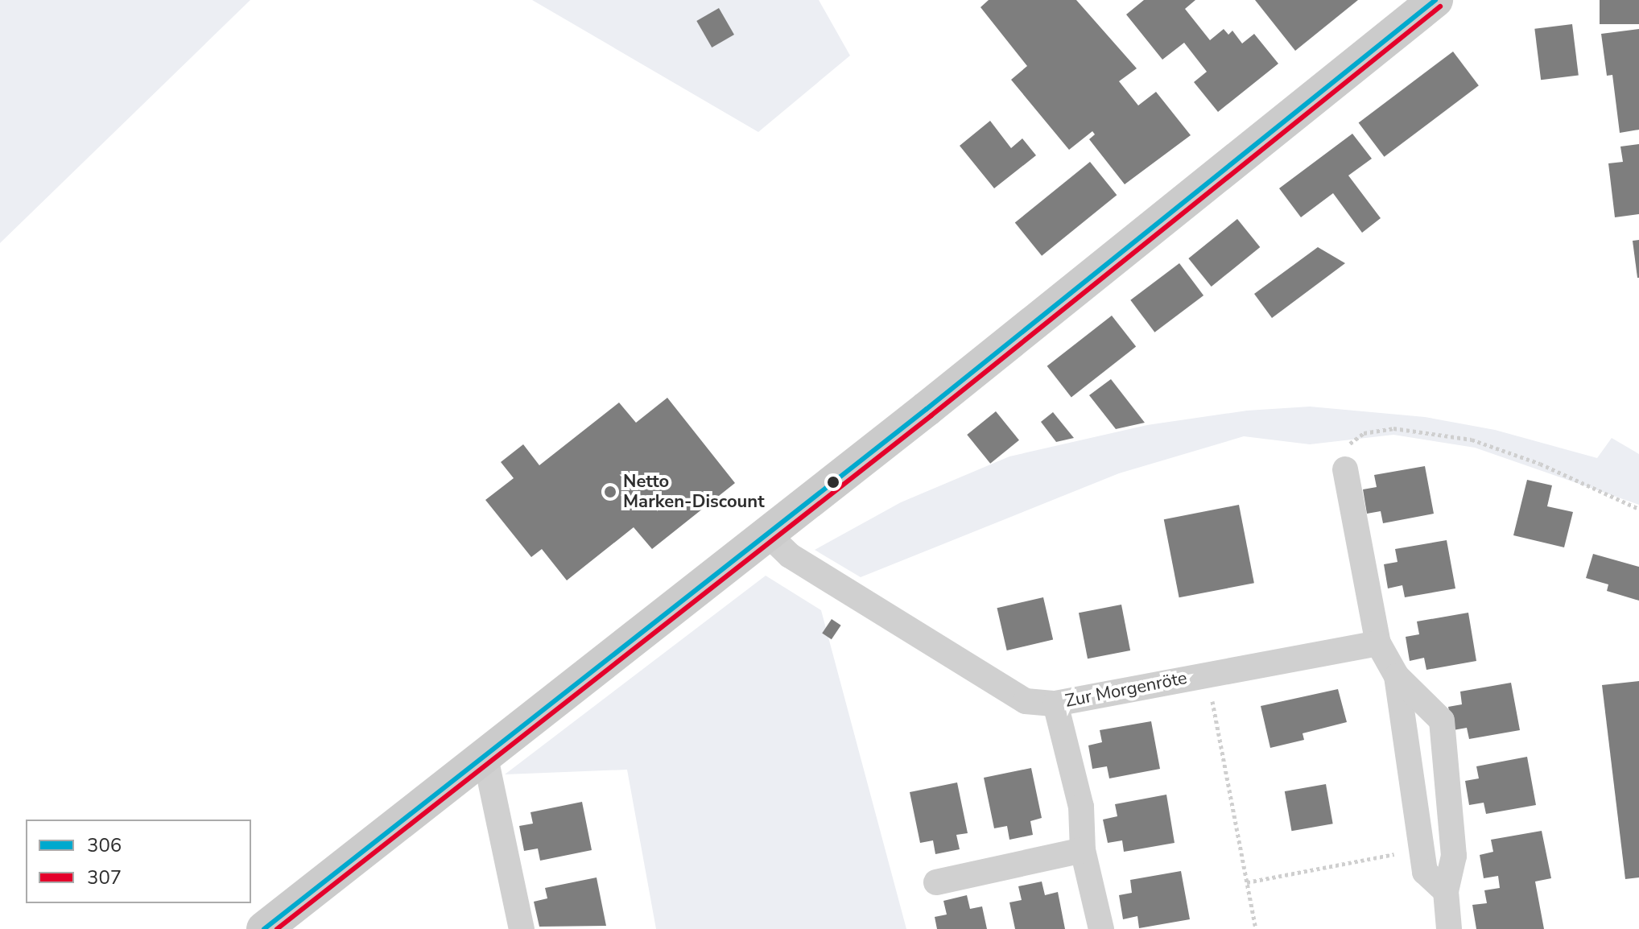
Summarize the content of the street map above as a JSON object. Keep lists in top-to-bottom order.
{
  "streets": {
    "street": ["Zur Morgenröte"]
  },
  "places": ["Netto Marken-Discount"],
  "lines": ["transit line 306", "transit line 307"],
  "legend": ["306", "307"]
}
